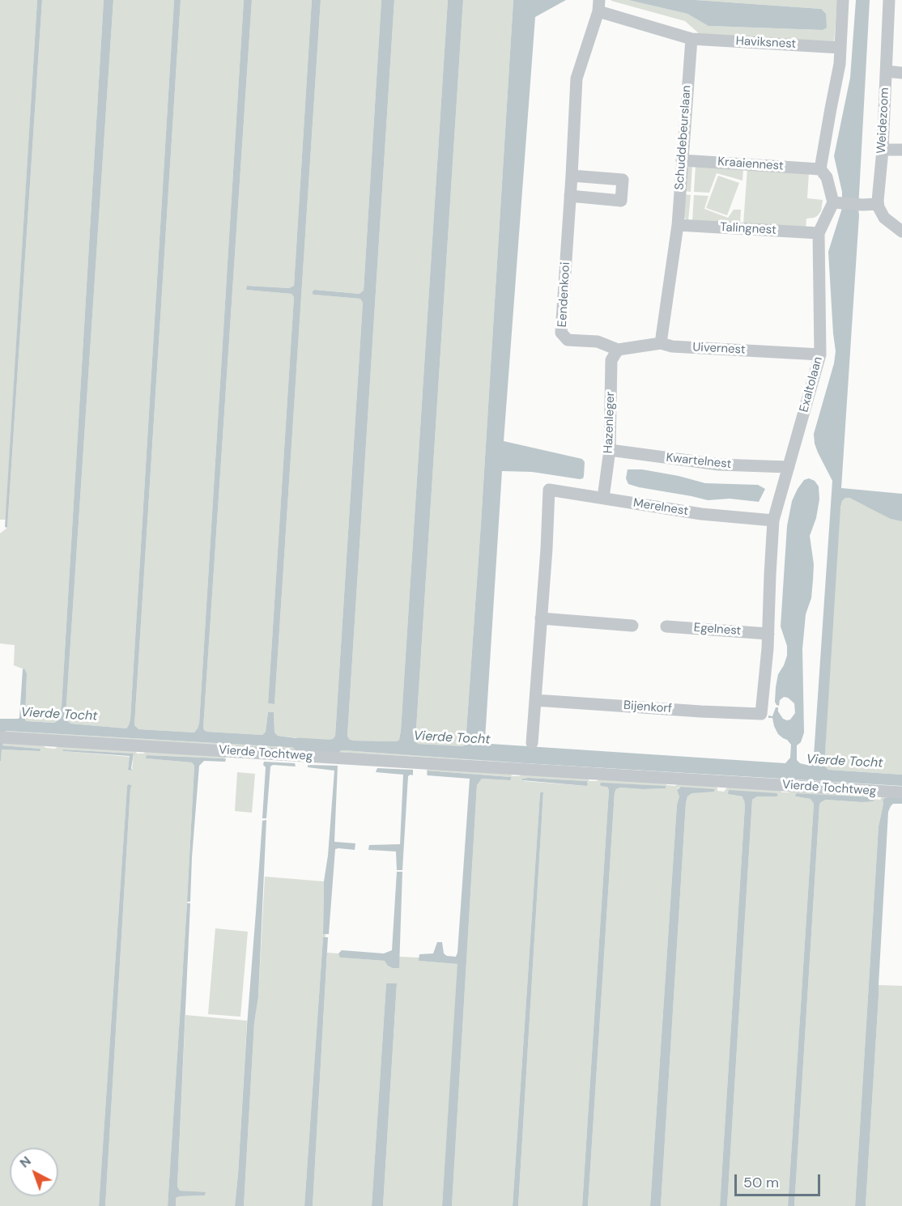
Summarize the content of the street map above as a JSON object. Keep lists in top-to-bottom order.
{
  "streets": {
    "street": [
      "Haviksnest",
      "Weidezoom",
      "Schuddebeurslaan",
      "Kraaiennest",
      "Talingnest",
      "Eendenkooi",
      "Uivernest",
      "Exaltolaan",
      "Hazenleger",
      "Kwartelnest",
      "Merelnest",
      "Egelnest",
      "Bijenkorf",
      "Vierde Tochtweg"
    ]
  },
  "crossings": [
    ["Haviksnest", "Schuddebeurslaan"],
    ["Schuddebeurslaan", "Kraaiennest"],
    ["Schuddebeurslaan", "Talingnest"],
    ["Schuddebeurslaan", "Uivernest"],
    ["Talingnest", "Exaltolaan"],
    ["Eendenkooi", "Uivernest"],
    ["Eendenkooi", "Hazenleger"],
    ["Uivernest", "Exaltolaan"],
    ["Uivernest", "Hazenleger"],
    ["Exaltolaan", "Kwartelnest"],
    ["Exaltolaan", "Merelnest"],
    ["Exaltolaan", "Egelnest"],
    ["Exaltolaan", "Bijenkorf"],
    ["Hazenleger", "Kwartelnest"],
    ["Hazenleger", "Merelnest"]
  ],
  "water": ["Vierde Tocht"],
  "scale_bar": "50 m",
  "north": "top left"
}
